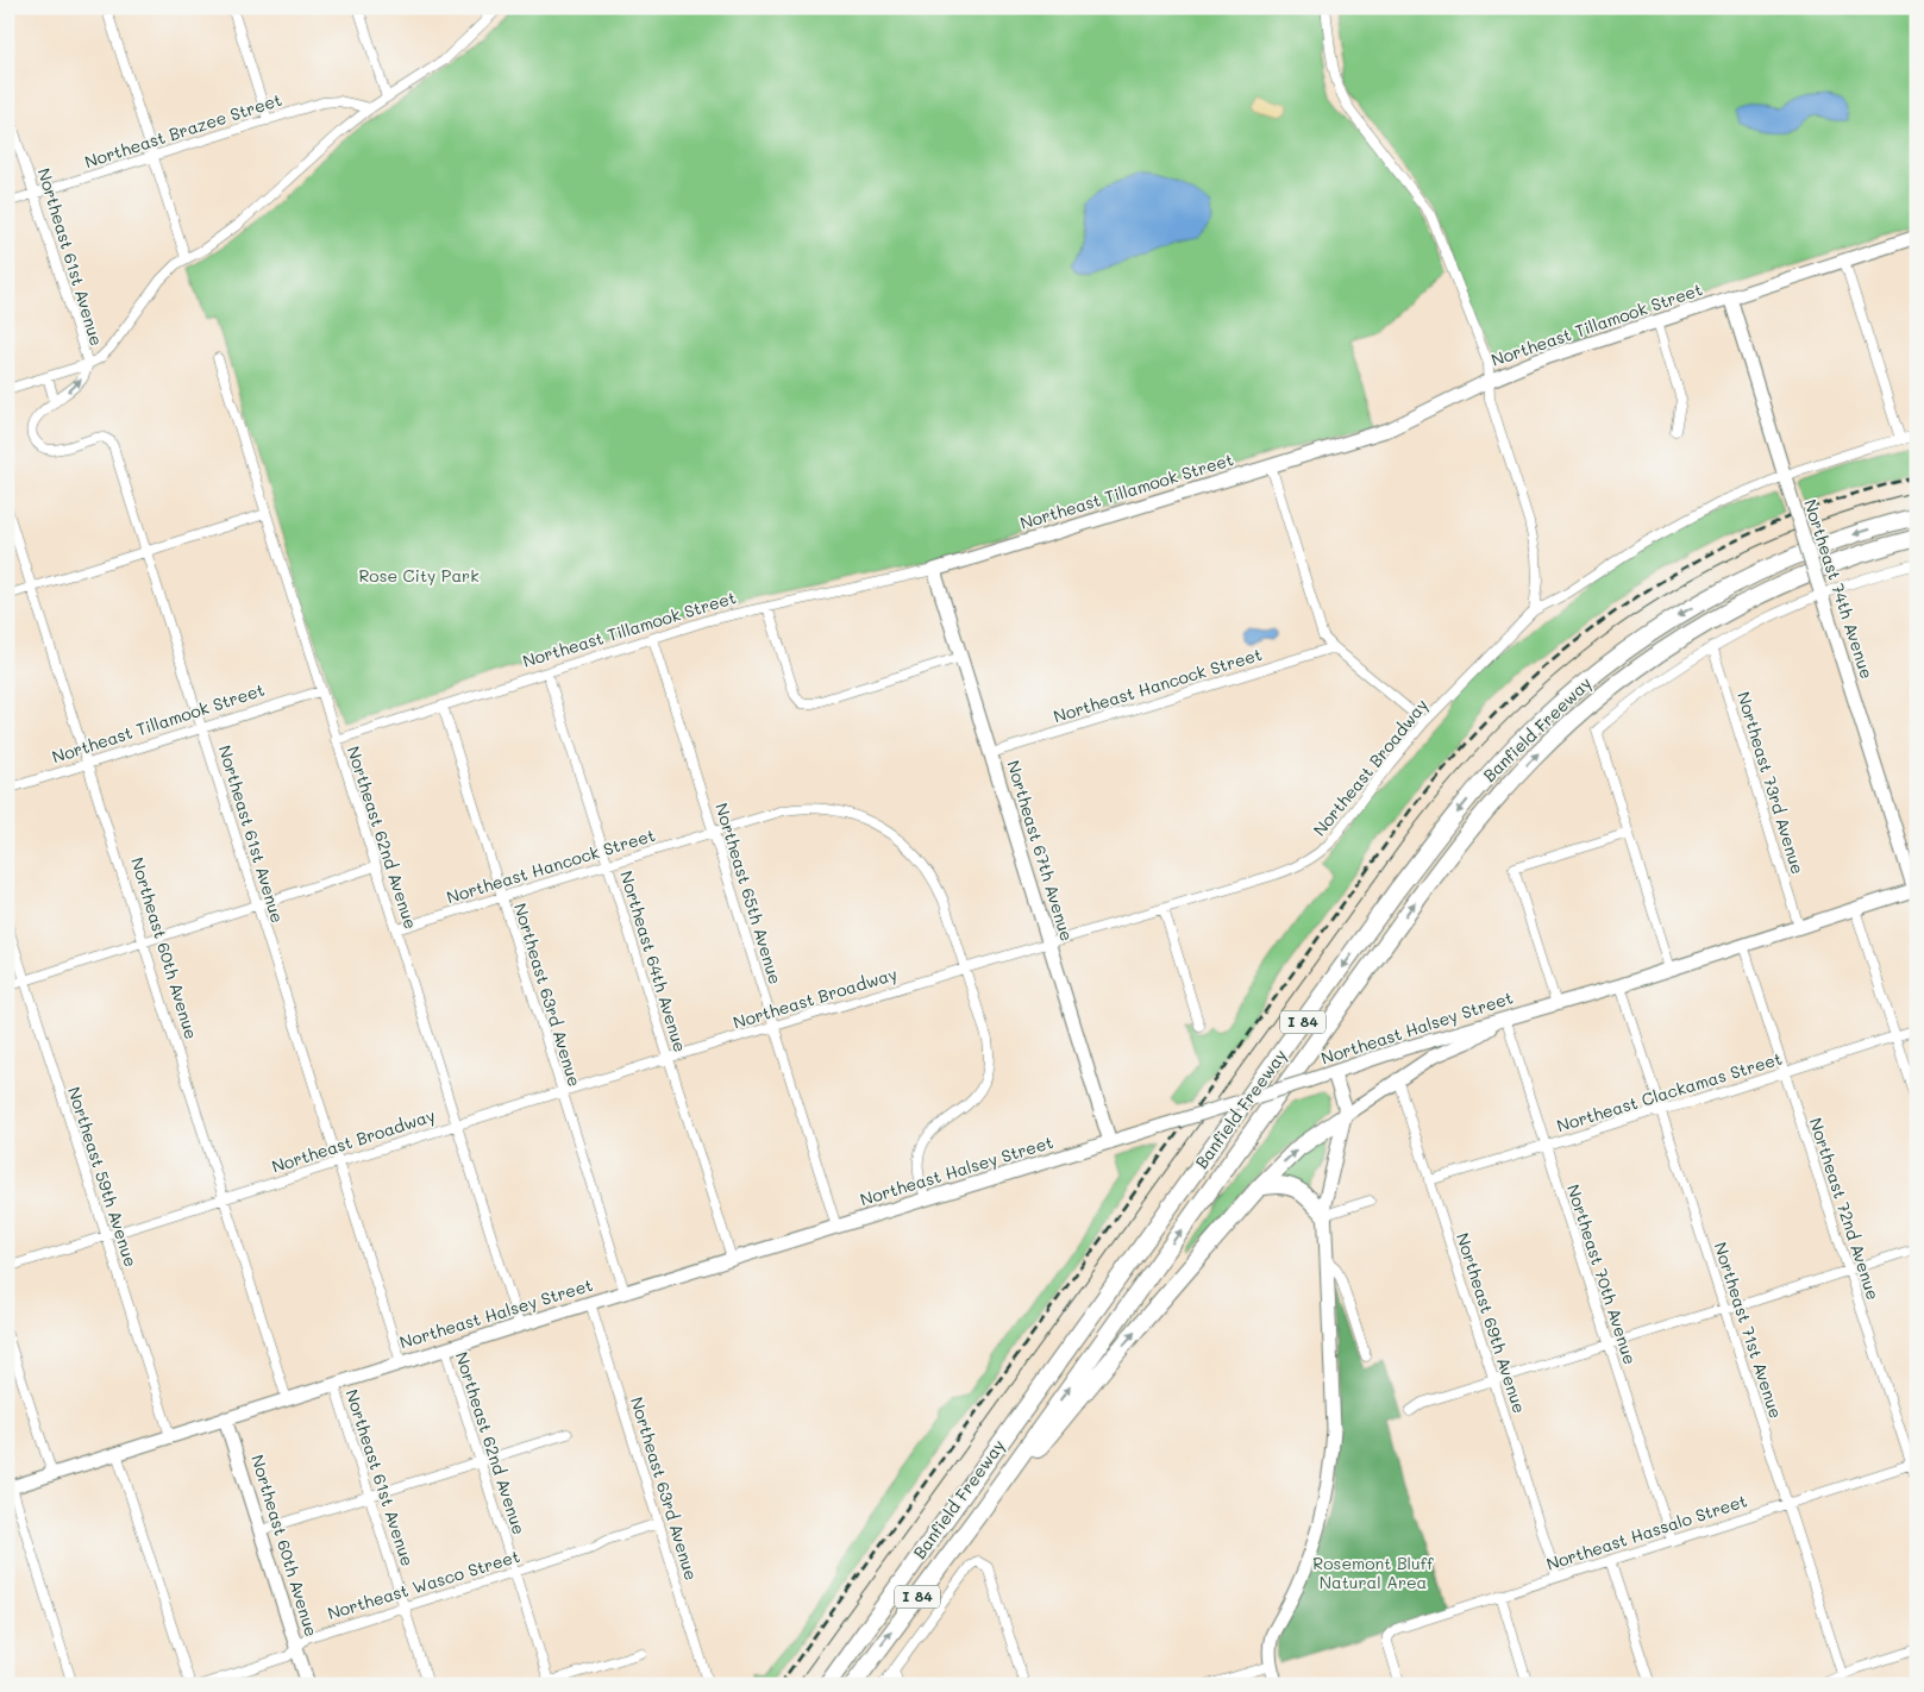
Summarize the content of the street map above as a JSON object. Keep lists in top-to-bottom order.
{
  "streets": {
    "highway": ["Banfield Freeway", "I 84"],
    "street": [
      "Northeast Brazee Street",
      "Northeast 61st Avenue",
      "Northeast Tillamook Street",
      "Northeast 74th Avenue",
      "Northeast Hancock Street",
      "Northeast Broadway",
      "Northeast 73rd Avenue",
      "Northeast 62nd Avenue",
      "Northeast 67th Avenue",
      "Northeast 65th Avenue",
      "Northeast 60th Avenue",
      "Northeast 64th Avenue",
      "Northeast 63rd Avenue",
      "Northeast Halsey Street",
      "Northeast Clackamas Street",
      "Northeast 59th Avenue",
      "Northeast 72nd Avenue",
      "Northeast 70th Avenue",
      "Northeast 69th Avenue",
      "Northeast 71st Avenue",
      "Northeast Hassalo Street",
      "Northeast Wasco Street"
    ]
  },
  "crossings": [
    ["Northeast Brazee Street", "Northeast 61st Avenue"],
    ["Northeast 61st Avenue", "Northeast Tillamook Street"],
    ["Northeast 61st Avenue", "Northeast Broadway"],
    ["Northeast 61st Avenue", "Northeast Halsey Street"],
    ["Northeast 61st Avenue", "Northeast Wasco Street"],
    ["Northeast Tillamook Street", "Northeast 74th Avenue"],
    ["Northeast Tillamook Street", "Northeast 62nd Avenue"],
    ["Northeast Tillamook Street", "Northeast 67th Avenue"],
    ["Northeast Tillamook Street", "Northeast 65th Avenue"],
    ["Northeast Tillamook Street", "Northeast 60th Avenue"],
    ["Northeast Tillamook Street", "Northeast 64th Avenue"],
    ["Northeast Tillamook Street", "Northeast 63rd Avenue"],
    ["Northeast 74th Avenue", "Northeast Broadway"],
    ["Northeast 74th Avenue", "Northeast Halsey Street"],
    ["Northeast Hancock Street", "Northeast Broadway"],
    ["Northeast Hancock Street", "Northeast 62nd Avenue"],
    ["Northeast Hancock Street", "Northeast 67th Avenue"],
    ["Northeast Hancock Street", "Northeast 65th Avenue"],
    ["Northeast Hancock Street", "Northeast 64th Avenue"],
    ["Northeast Hancock Street", "Northeast 63rd Avenue"],
    ["Northeast Hancock Street", "Northeast Halsey Street"],
    ["Northeast Broadway", "Northeast 62nd Avenue"],
    ["Northeast Broadway", "Northeast 67th Avenue"],
    ["Northeast Broadway", "Northeast 65th Avenue"],
    ["Northeast Broadway", "Northeast 60th Avenue"],
    ["Northeast Broadway", "Northeast 64th Avenue"],
    ["Northeast Broadway", "Northeast 63rd Avenue"],
    ["Northeast Broadway", "Northeast 59th Avenue"],
    ["Northeast 73rd Avenue", "Northeast Halsey Street"],
    ["Northeast 62nd Avenue", "Northeast Halsey Street"],
    ["Northeast 62nd Avenue", "Northeast Wasco Street"],
    ["Northeast 67th Avenue", "Northeast Halsey Street"],
    ["Northeast 65th Avenue", "Northeast Halsey Street"],
    ["Northeast 60th Avenue", "Northeast Halsey Street"],
    ["Northeast 60th Avenue", "Northeast Wasco Street"],
    ["Northeast 64th Avenue", "Northeast Halsey Street"],
    ["Northeast 63rd Avenue", "Northeast Halsey Street"],
    ["Northeast 63rd Avenue", "Northeast Wasco Street"],
    ["Northeast Halsey Street", "Northeast 59th Avenue"],
    ["Northeast Halsey Street", "Northeast 72nd Avenue"],
    ["Northeast Halsey Street", "Northeast 70th Avenue"],
    ["Northeast Halsey Street", "Northeast 71st Avenue"],
    ["Northeast Clackamas Street", "Northeast 72nd Avenue"],
    ["Northeast Clackamas Street", "Northeast 70th Avenue"],
    ["Northeast Clackamas Street", "Northeast 69th Avenue"],
    ["Northeast Clackamas Street", "Northeast 71st Avenue"],
    ["Northeast 72nd Avenue", "Northeast Hassalo Street"],
    ["Northeast 70th Avenue", "Northeast Hassalo Street"],
    ["Northeast 69th Avenue", "Northeast Hassalo Street"],
    ["Northeast 71st Avenue", "Northeast Hassalo Street"]
  ],
  "parks": ["Rose City Park", "Rosemont Bluff Natural Area"]
}
